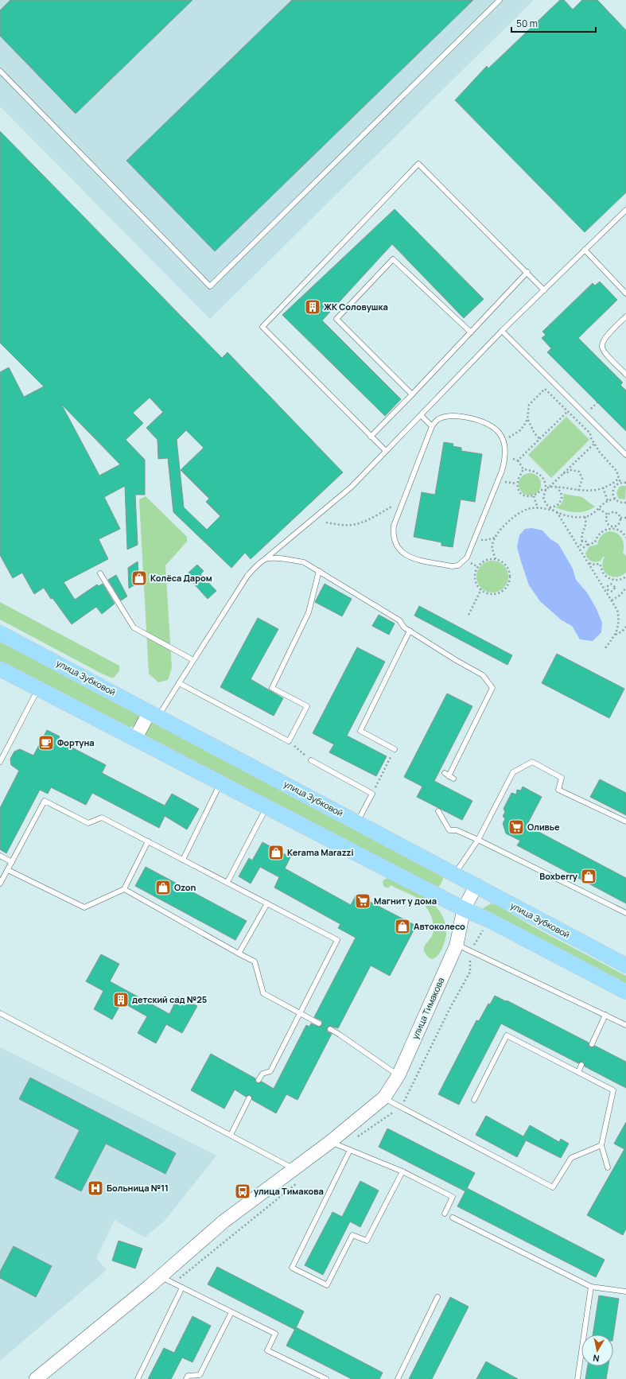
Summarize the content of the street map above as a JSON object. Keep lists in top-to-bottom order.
{
  "streets": {
    "main road": ["улица Зубковой"],
    "street": ["улица Тимакова"]
  },
  "crossings": [
    ["улица Зубковой", "улица Тимакова"]
  ],
  "places": {
    "building": ["ЖК Соловушка", "детский сад №25"],
    "shop": [
      "Колёса Даром",
      "Kerama Marazzi",
      "Boxberry",
      "Ozon",
      "Автоколесо"
    ],
    "cafe": ["Фортуна"],
    "supermarket": ["Оливье", "Магнит у дома"],
    "hospital": ["Больница №11"],
    "bus stop": ["улица Тимакова"]
  },
  "scale_bar": "50 m",
  "north": "bottom"
}
